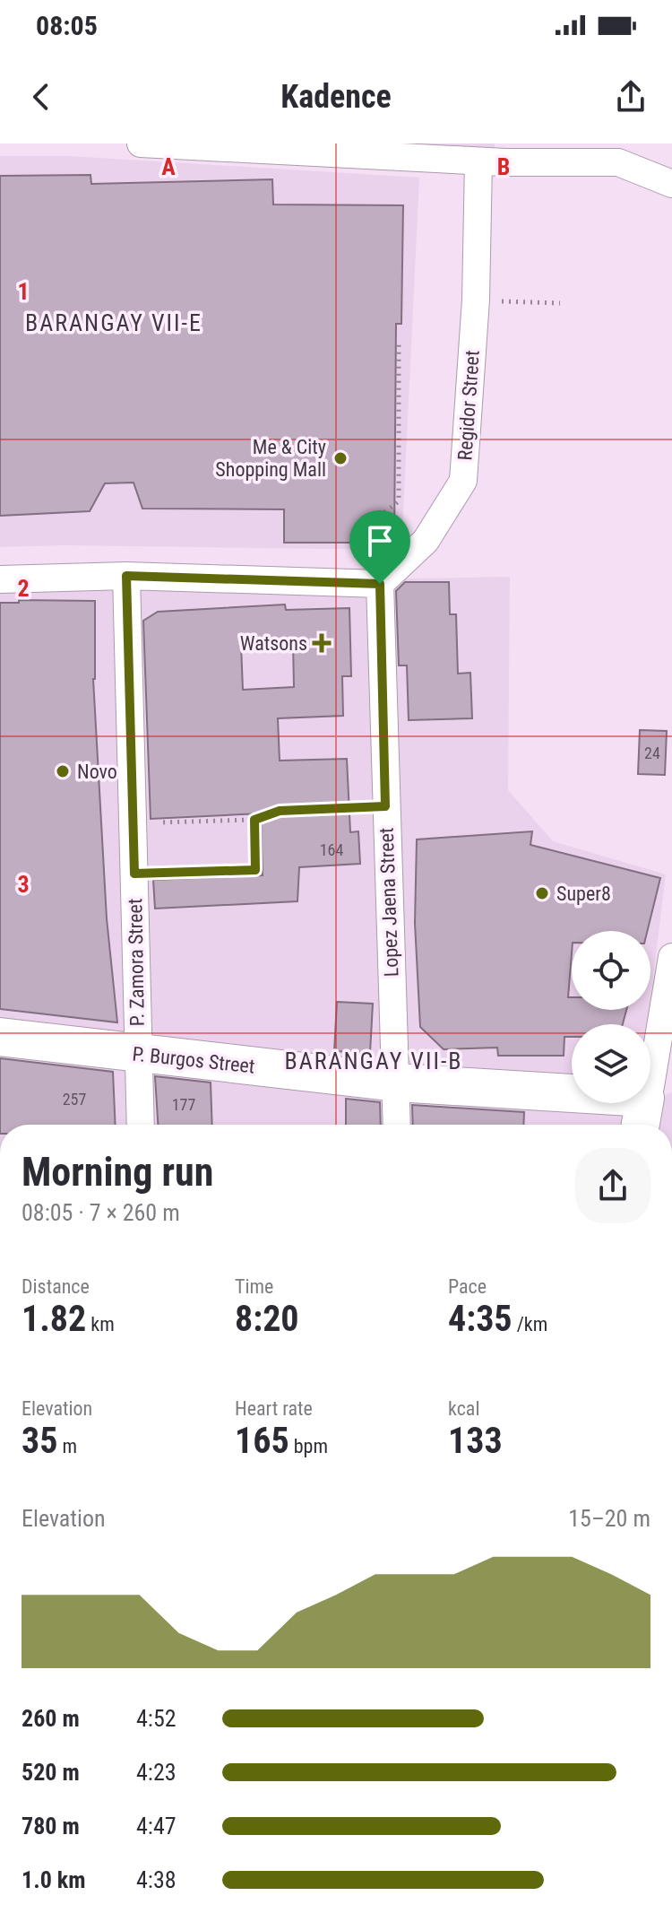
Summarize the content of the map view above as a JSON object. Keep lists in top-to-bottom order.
{
  "streets": {
    "street": [
      "Regidor Street",
      "Lopez Jaena Street",
      "P. Zamora Street",
      "P. Burgos Street"
    ]
  },
  "crossings": [
    ["Regidor Street", "Lopez Jaena Street"],
    ["Lopez Jaena Street", "P. Burgos Street"],
    ["P. Zamora Street", "P. Burgos Street"]
  ],
  "districts": ["BARANGAY VII-E", "BARANGAY VII-B"],
  "places": {
    "other": ["Me & City Shopping Mall", "Novo", "Super8"],
    "health": ["Watsons"]
  },
  "house_numbers": [
    "24",
    "164",
    "257",
    "177"
  ],
  "page": {
    "status": "08:05",
    "header": "Kadence",
    "heading": ["Morning run", "08:05 · 7 × 260 m"],
    "stats": [
      ["Distance", "1.82 km"],
      ["Time", "8:20"],
      ["Pace", "4:35 /km"],
      ["Elevation", "35 m"],
      ["Heart rate", "165 bpm"],
      ["kcal", "133"]
    ],
    "chart": ["Elevation", "15–20 m"],
    "list": [
      {
        "name": "260 m",
        "note": "4:52"
      },
      {
        "name": "520 m",
        "note": "4:23"
      },
      {
        "name": "780 m",
        "note": "4:47"
      },
      {
        "name": "1.0 km",
        "note": "4:38"
      }
    ]
  },
  "grid": {
    "columns": ["A", "B"],
    "rows": ["1", "2", "3"]
  }
}
